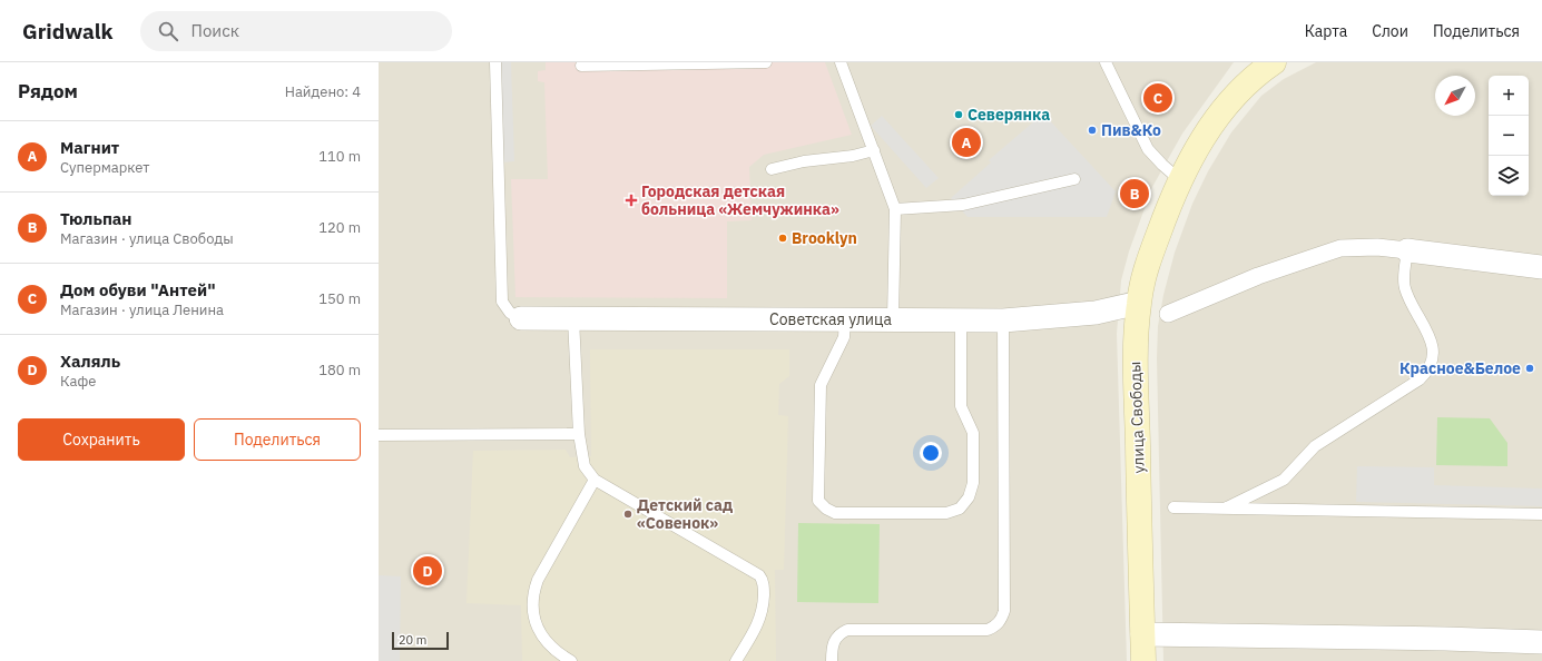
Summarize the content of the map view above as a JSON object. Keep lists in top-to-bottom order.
{
  "streets": {
    "main road": ["улица Свободы"],
    "street": ["Советская улица"]
  },
  "crossings": [
    ["Советская улица", "улица Свободы"]
  ],
  "places": {
    "other": [
      "Северянка",
      "Пив&Ко",
      "Brooklyn",
      "Красное&Белое",
      "Детский сад «Совенок»"
    ],
    "health": ["Городская детская больница «Жемчужинка»"]
  },
  "scale_bar": "20 m",
  "north": "bottom left",
  "page": {
    "header": "Gridwalk",
    "search": "Поиск",
    "nav": ["Карта", "Слои", "Поделиться"],
    "heading": ["Рядом", "Найдено: 4"],
    "map_buttons": ["+", "−"],
    "pins": [
      "C",
      "A",
      "B",
      "D"
    ],
    "list": [
      {
        "mark": "A",
        "name": "Магнит",
        "note": "Супермаркет",
        "value": "110 m"
      },
      {
        "mark": "B",
        "name": "Тюльпан",
        "note": "Магазин · улица Свободы",
        "value": "120 m"
      },
      {
        "mark": "C",
        "name": "Дом обуви \"Антей\"",
        "note": "Магазин · улица Ленина",
        "value": "150 m"
      },
      {
        "mark": "D",
        "name": "Халяль",
        "note": "Кафе",
        "value": "180 m"
      }
    ],
    "buttons": ["Сохранить", "Поделиться"],
    "scale": "20 m"
  }
}
